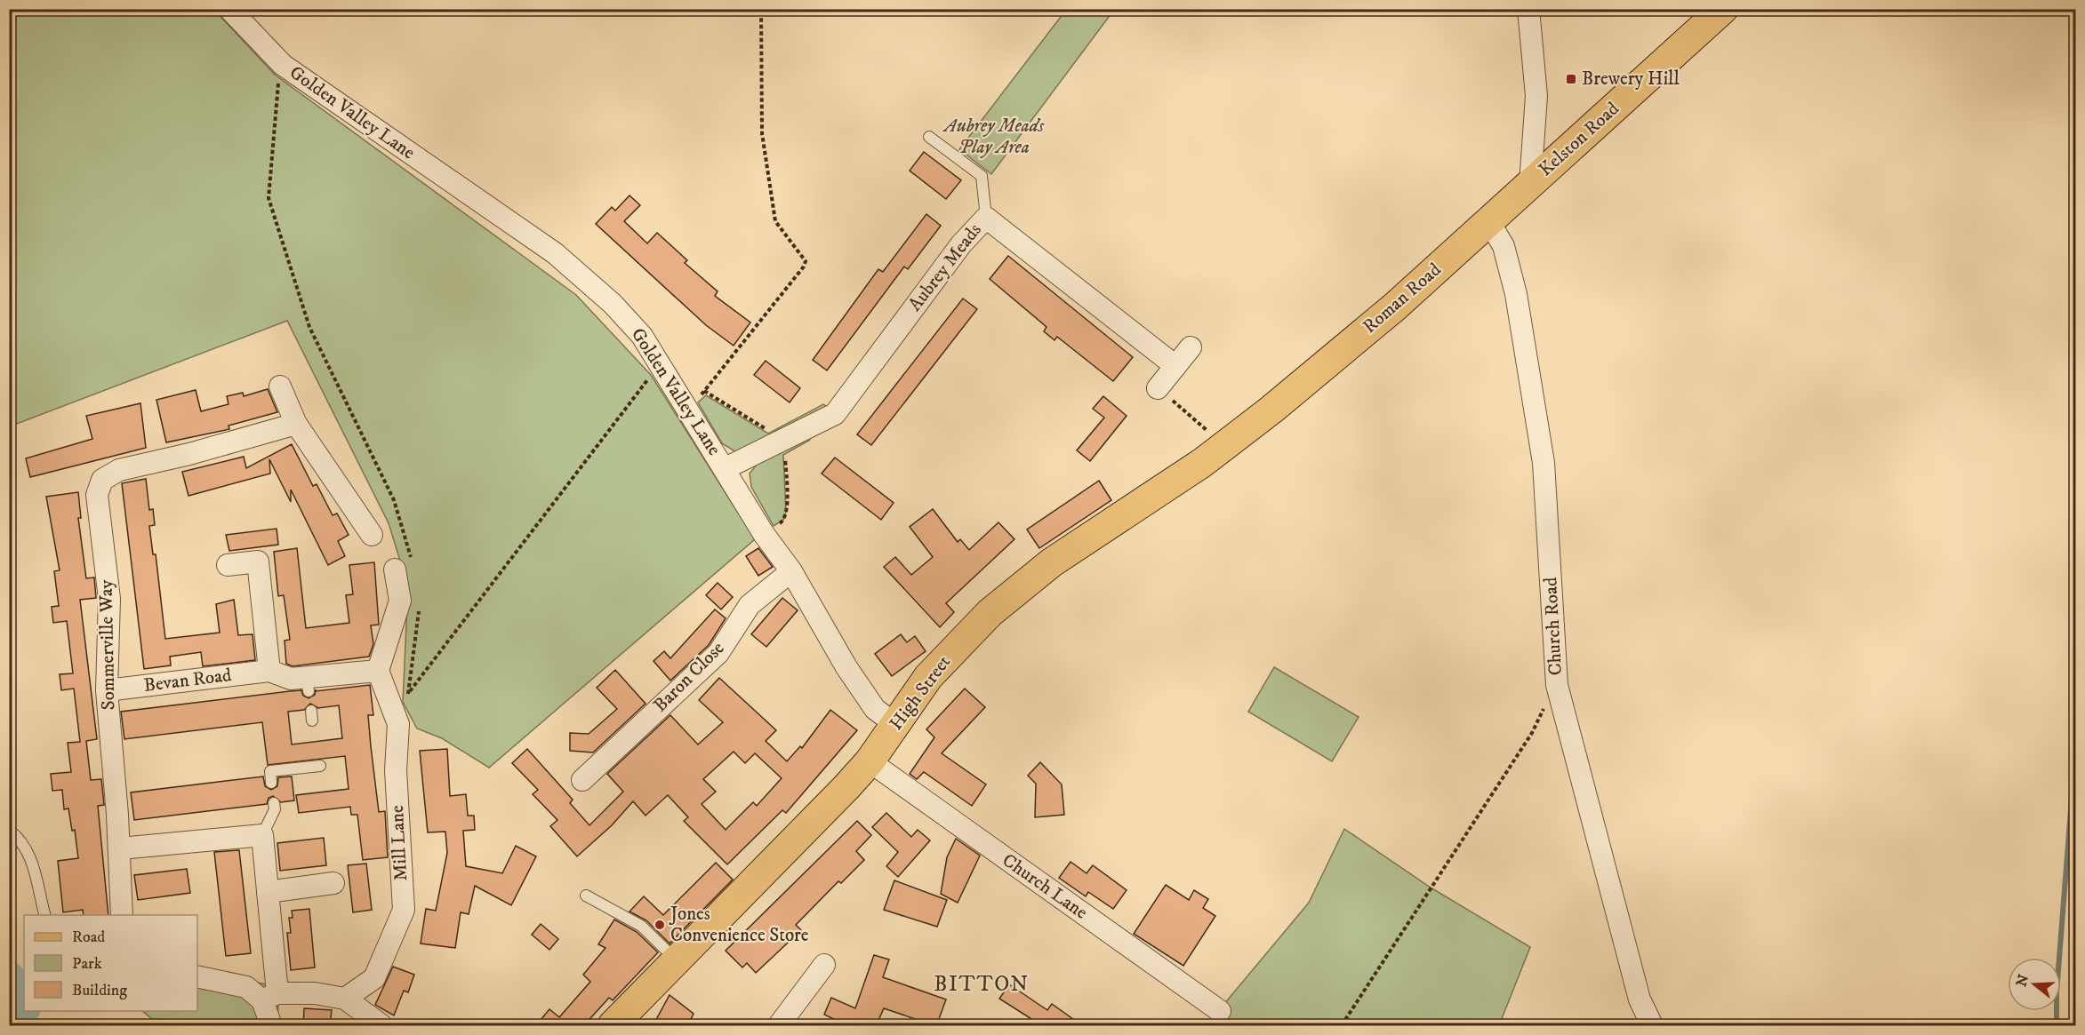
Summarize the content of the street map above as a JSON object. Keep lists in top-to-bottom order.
{
  "streets": {
    "main road": ["Kelston Road", "Roman Road", "High Street"],
    "street": [
      "Golden Valley Lane",
      "Aubrey Meads",
      "Church Road",
      "Sommerville Way",
      "Baron Close",
      "Bevan Road",
      "Mill Lane",
      "Church Lane"
    ]
  },
  "crossings": [
    ["Golden Valley Lane", "Aubrey Meads"],
    ["Golden Valley Lane", "Baron Close"],
    ["Golden Valley Lane", "High Street"],
    ["Kelston Road", "Roman Road"],
    ["Roman Road", "Church Road"],
    ["Roman Road", "High Street"],
    ["Sommerville Way", "Bevan Road"],
    ["Bevan Road", "Mill Lane"],
    ["High Street", "Church Lane"]
  ],
  "districts": ["BITTON"],
  "parks": ["Aubrey Meads Play Area"],
  "places": {
    "transit": ["Brewery Hill"],
    "other": ["Jones Convenience Store"]
  },
  "legend": ["Road", "Park", "Building"],
  "north": "left"
}
